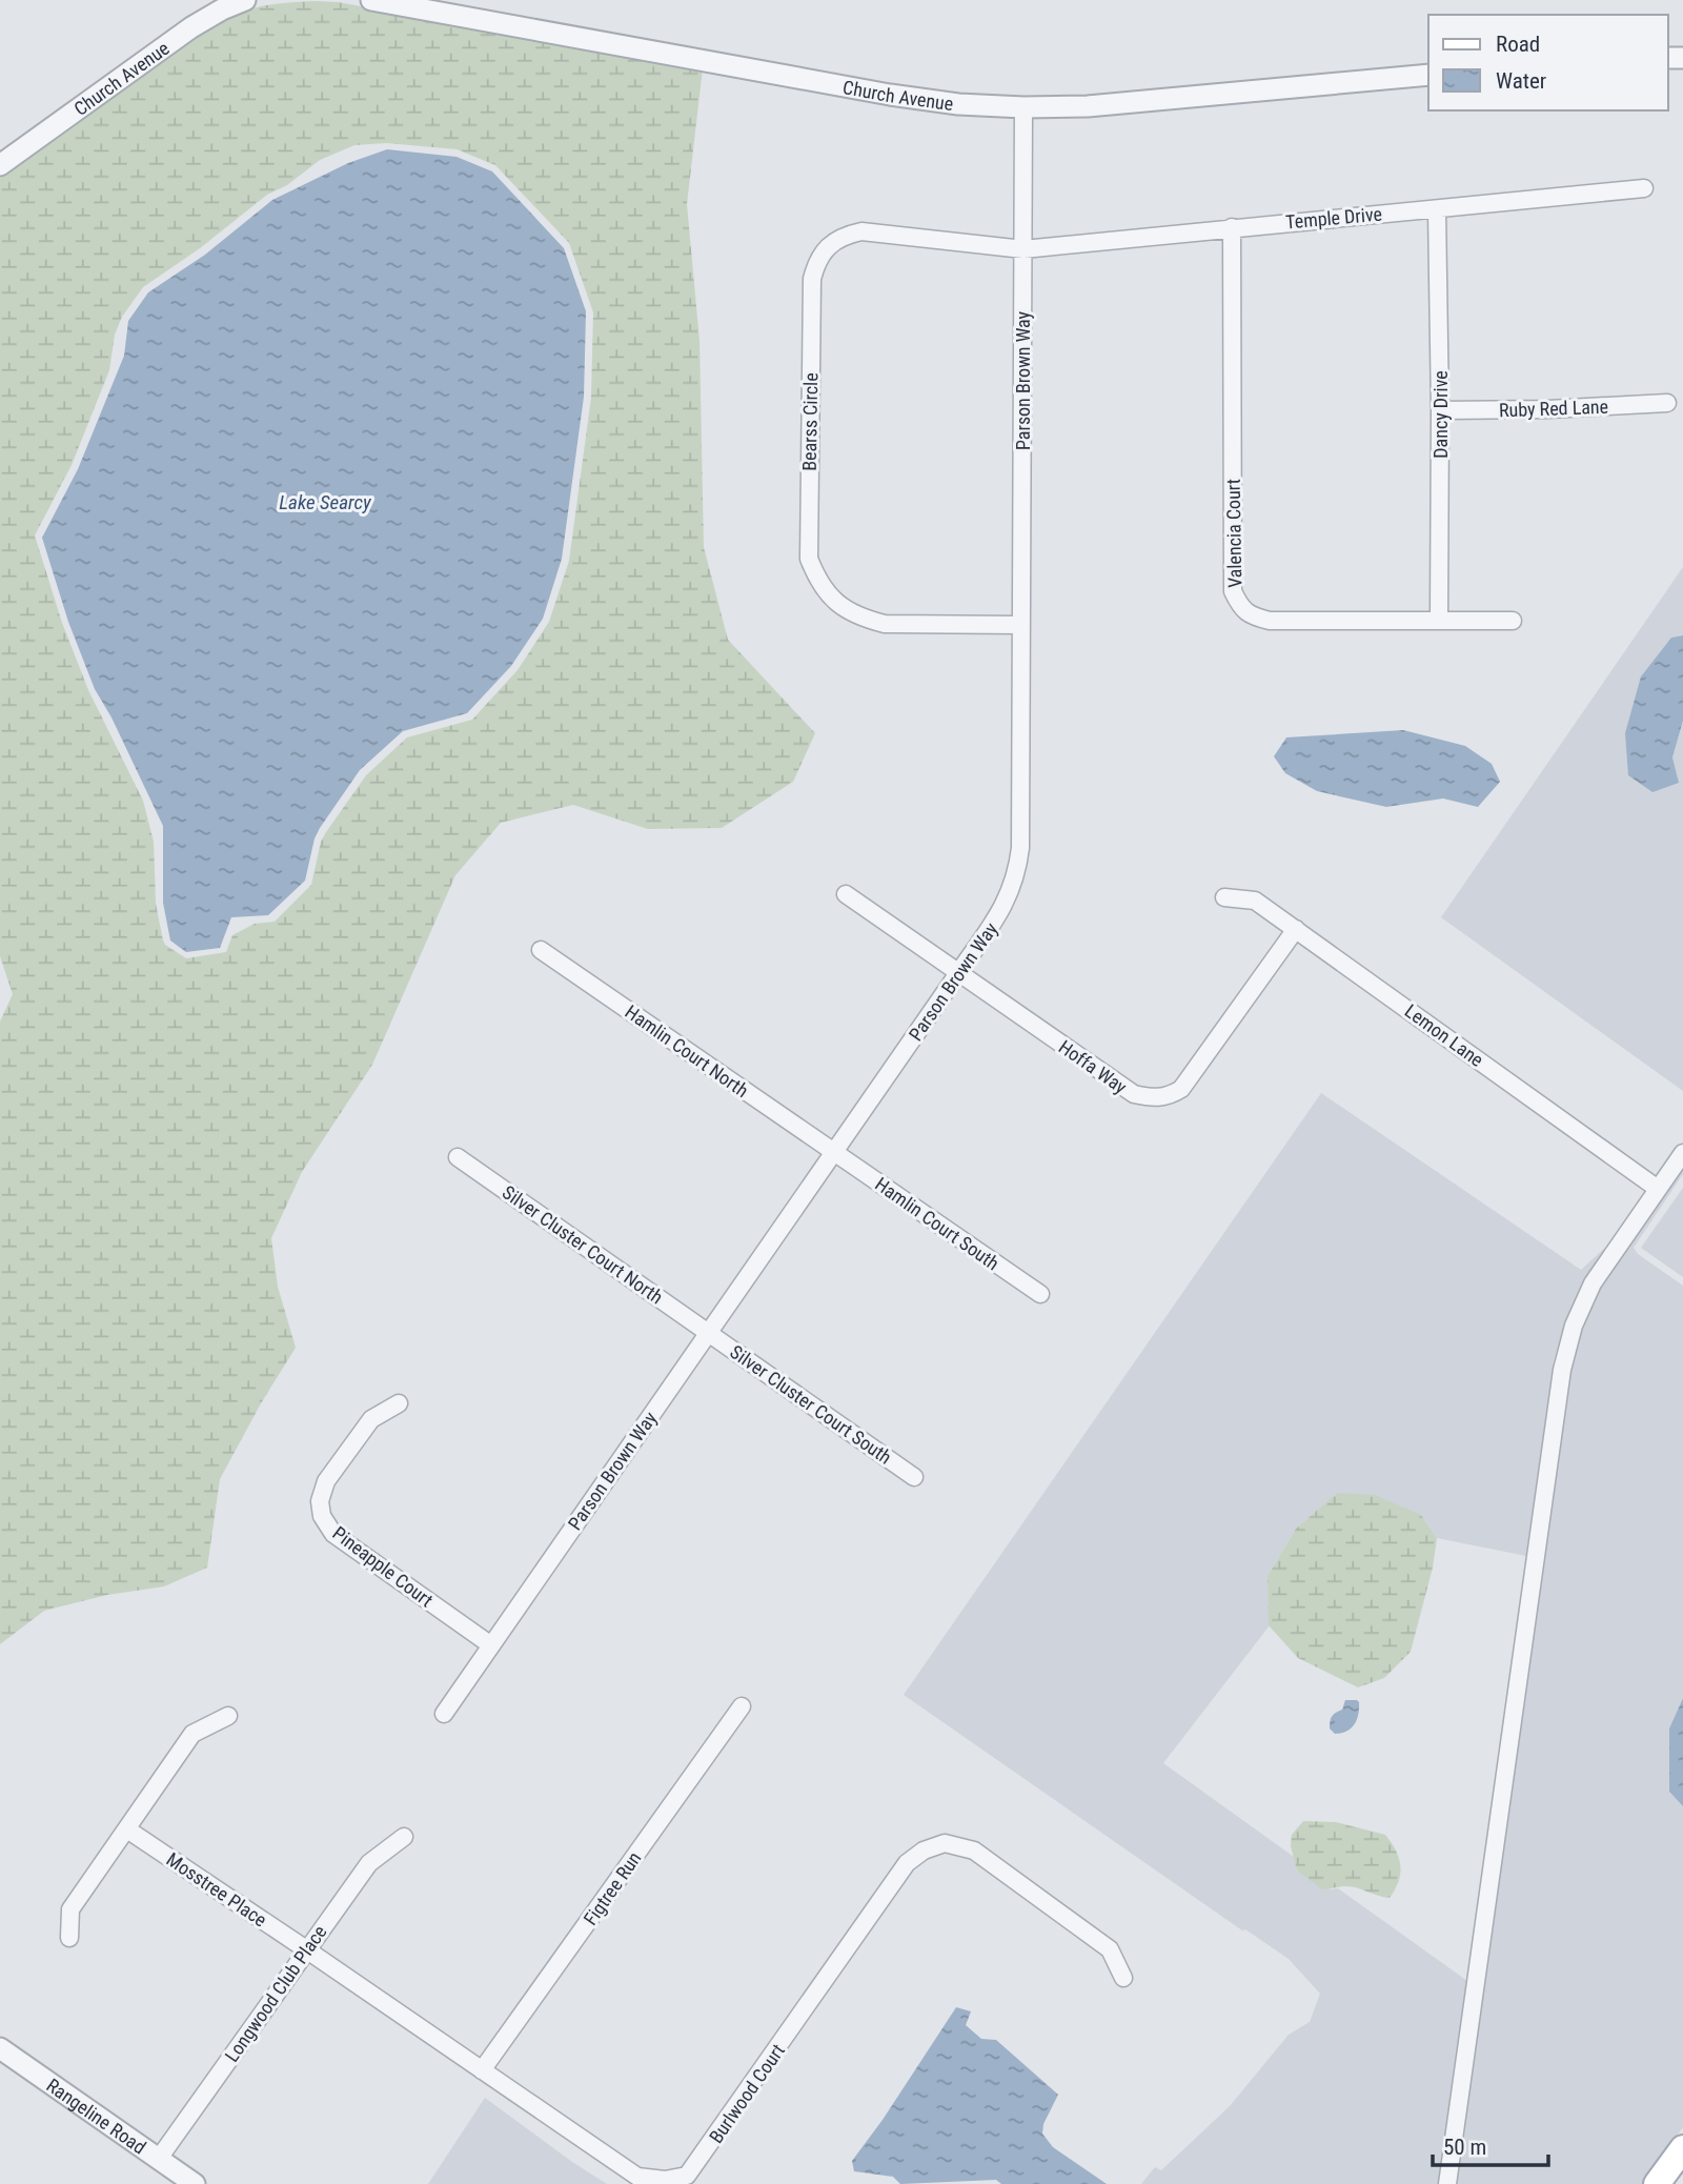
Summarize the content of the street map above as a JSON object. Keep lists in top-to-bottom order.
{
  "streets": {
    "street": [
      "Church Avenue",
      "Temple Drive",
      "Parson Brown Way",
      "Ruby Red Lane",
      "Dancy Drive",
      "Bearss Circle",
      "Valencia Court",
      "Lemon Lane",
      "Hamlin Court North",
      "Hoffa Way",
      "Hamlin Court South",
      "Silver Cluster Court North",
      "Silver Cluster Court South",
      "Pineapple Court",
      "Figtree Run",
      "Mosstree Place",
      "Longwood Club Place",
      "Burlwood Court",
      "Rangeline Road"
    ]
  },
  "crossings": [
    ["Church Avenue", "Parson Brown Way"],
    ["Temple Drive", "Parson Brown Way"],
    ["Temple Drive", "Dancy Drive"],
    ["Temple Drive", "Bearss Circle"],
    ["Temple Drive", "Valencia Court"],
    ["Parson Brown Way", "Bearss Circle"],
    ["Parson Brown Way", "Hamlin Court North"],
    ["Parson Brown Way", "Hoffa Way"],
    ["Parson Brown Way", "Hamlin Court South"],
    ["Parson Brown Way", "Silver Cluster Court North"],
    ["Parson Brown Way", "Silver Cluster Court South"],
    ["Parson Brown Way", "Pineapple Court"],
    ["Ruby Red Lane", "Dancy Drive"],
    ["Dancy Drive", "Valencia Court"],
    ["Lemon Lane", "Hoffa Way"],
    ["Hamlin Court North", "Hamlin Court South"],
    ["Silver Cluster Court North", "Silver Cluster Court South"],
    ["Figtree Run", "Burlwood Court"],
    ["Mosstree Place", "Longwood Club Place"],
    ["Mosstree Place", "Burlwood Court"],
    ["Longwood Club Place", "Burlwood Court"],
    ["Longwood Club Place", "Rangeline Road"]
  ],
  "water": ["Lake Searcy"],
  "legend": ["Road", "Water"],
  "scale_bar": "50 m"
}
